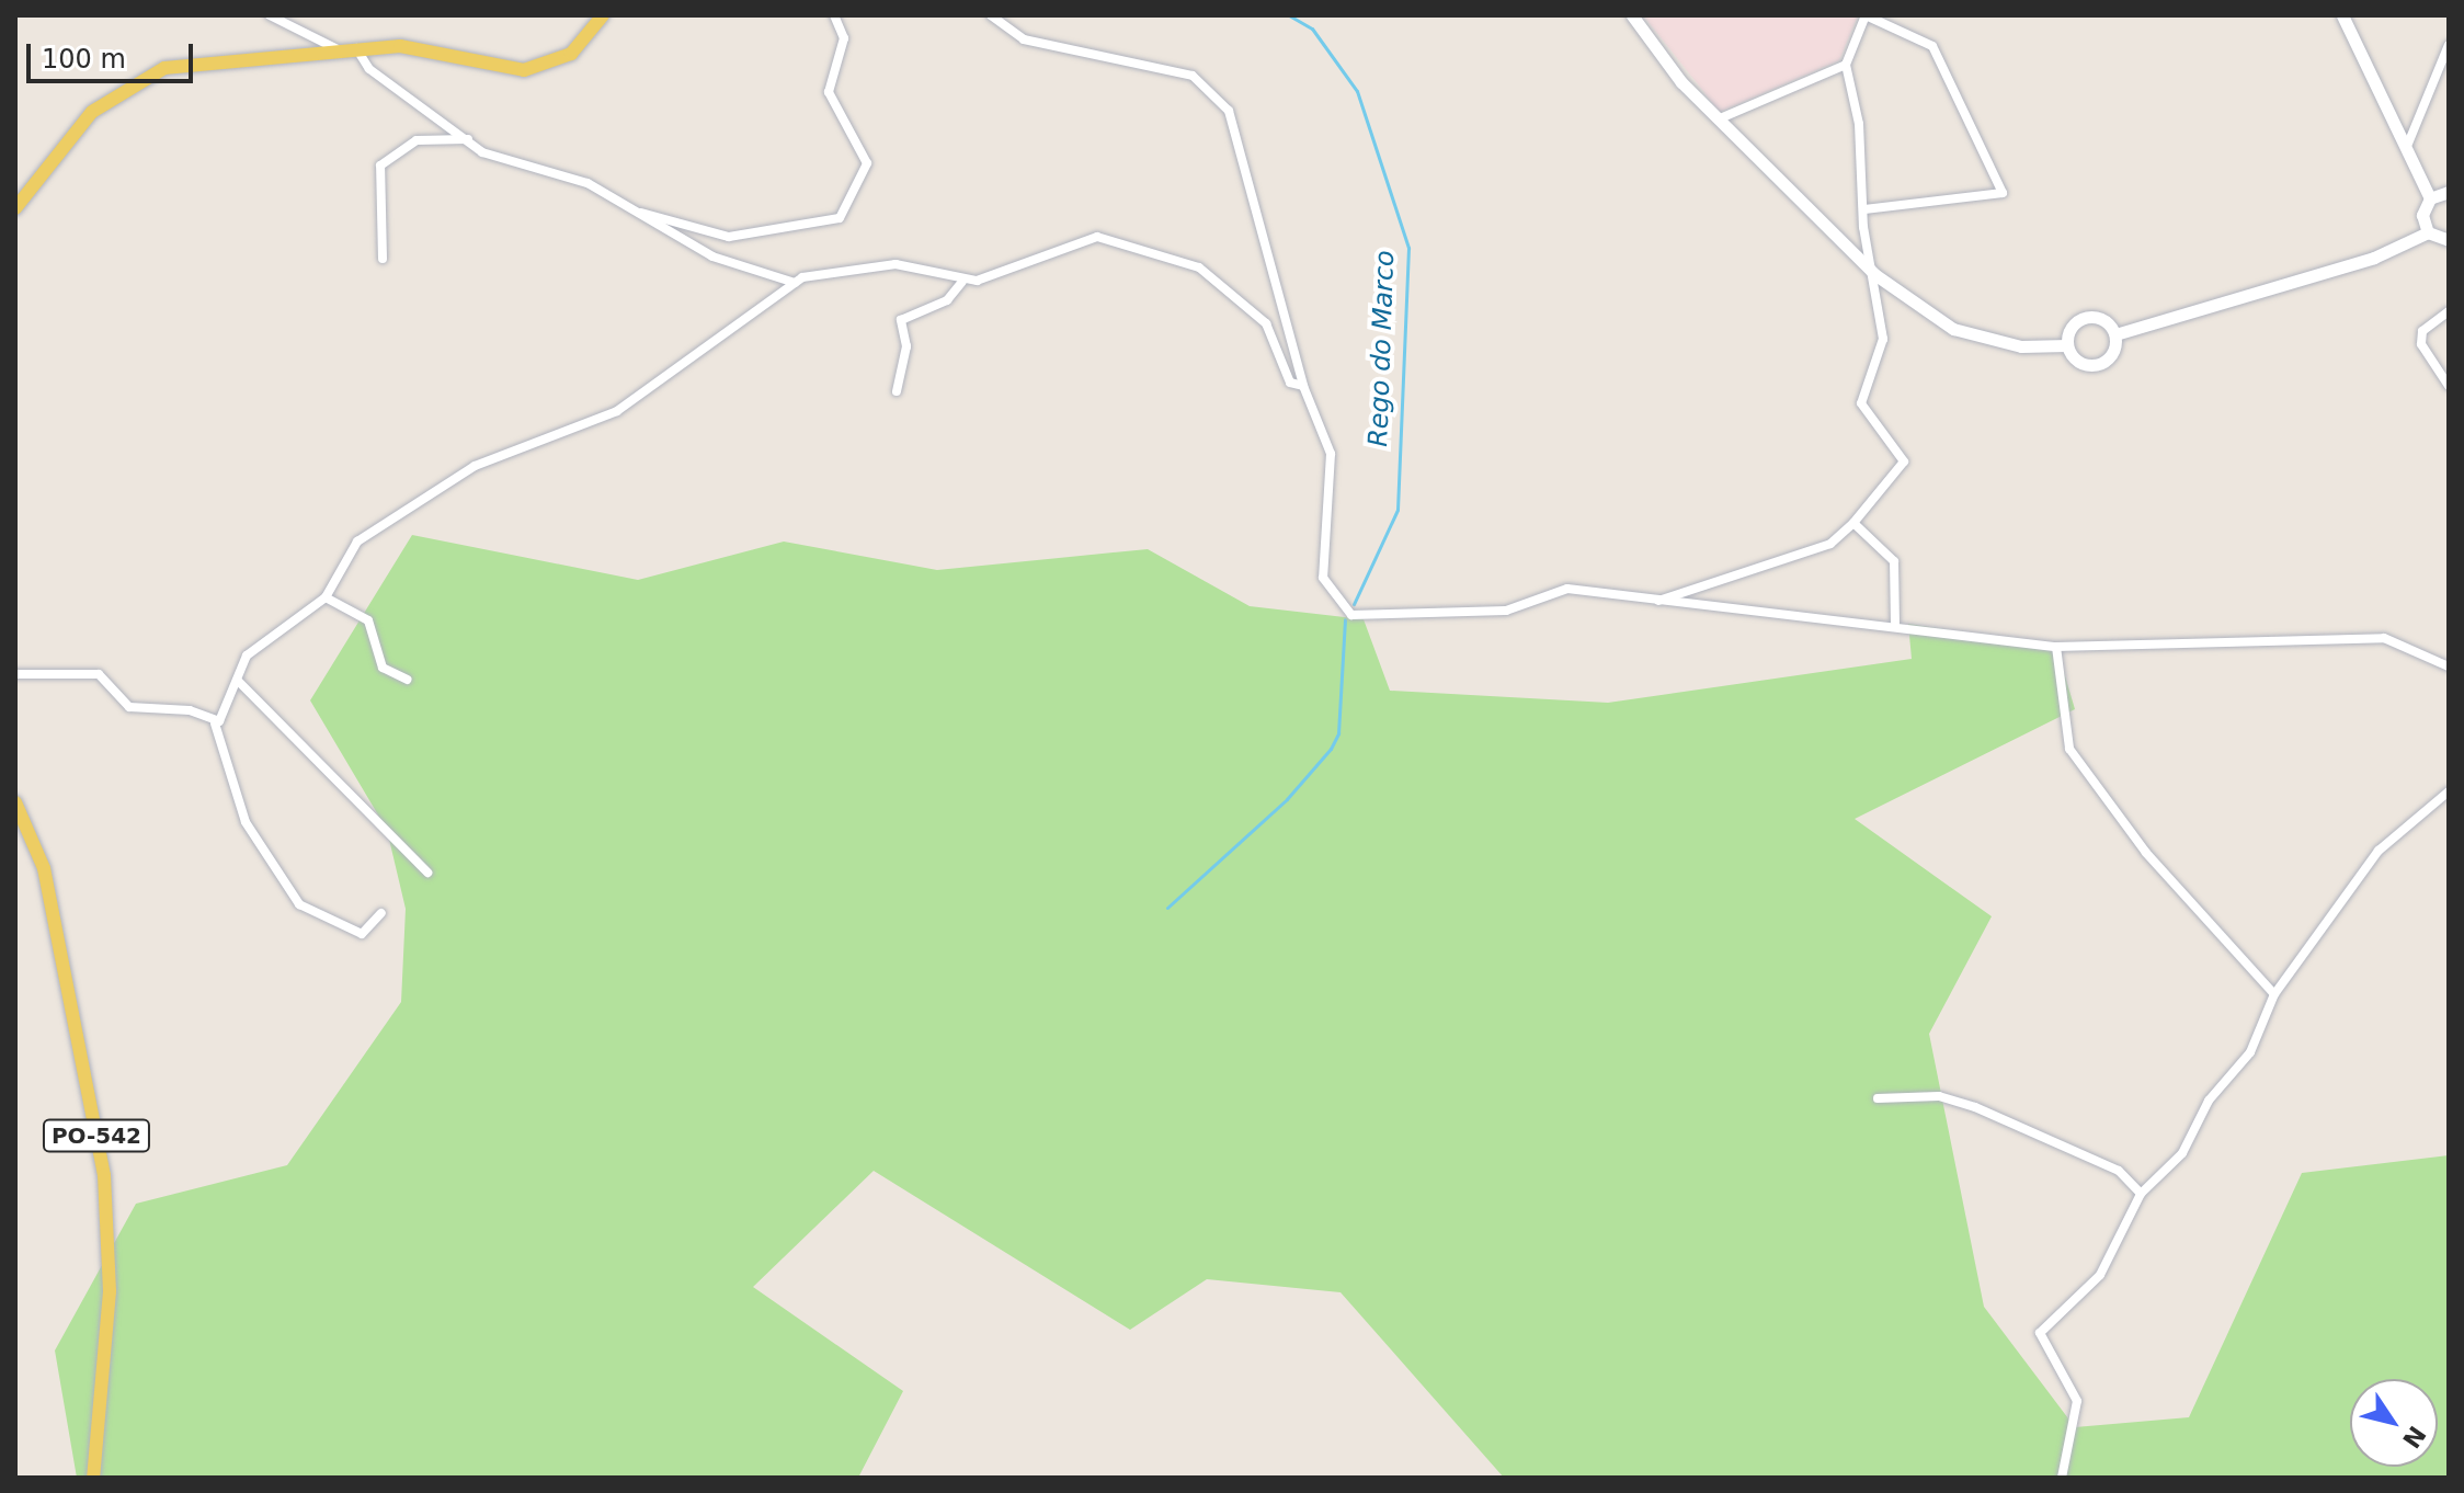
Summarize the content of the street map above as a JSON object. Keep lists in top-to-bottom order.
{
  "streets": {
    "main road": ["PO-542"]
  },
  "water": ["Rego do Marco"],
  "scale_bar": "100 m",
  "north": "bottom right"
}
